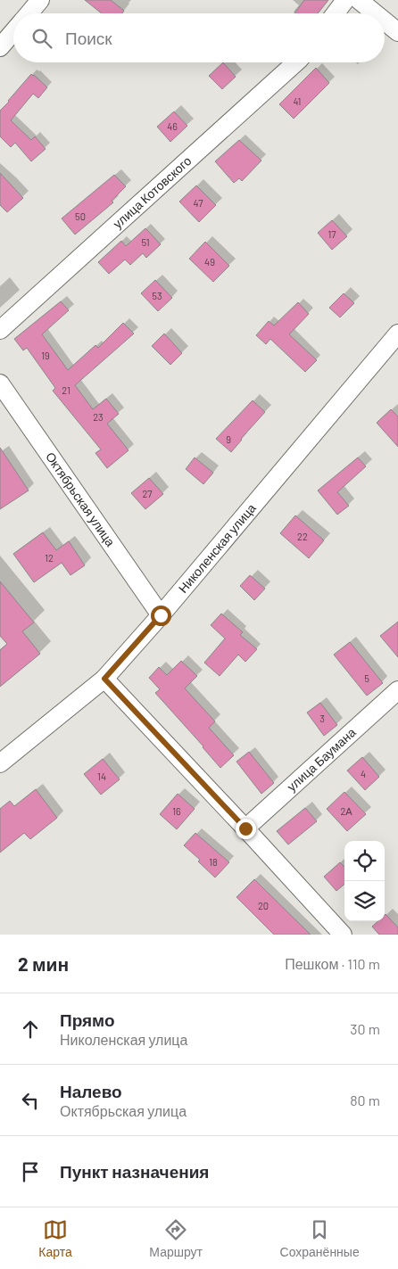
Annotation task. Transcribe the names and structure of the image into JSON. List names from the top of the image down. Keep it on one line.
{"streets":{"street":["улица Котовского","Октябрьская улица","Николенская улица","улица Баумана"]},"crossings":[["Октябрьская улица","Николенская улица"]],"house_numbers":["41","46","47","50","17","51","49","53","19","21","23","9","27","22","12","5","3","4","14","16","2А","18","20"],"page":{"search":"Поиск","heading":["2 мин","Пешком · 110 m"],"list":[["Прямо","Николенская улица","30 m"],["Налево","Октябрьская улица","80 m"],"Пункт назначения"],"nav":["Карта","Маршрут","Сохранённые"]}}
